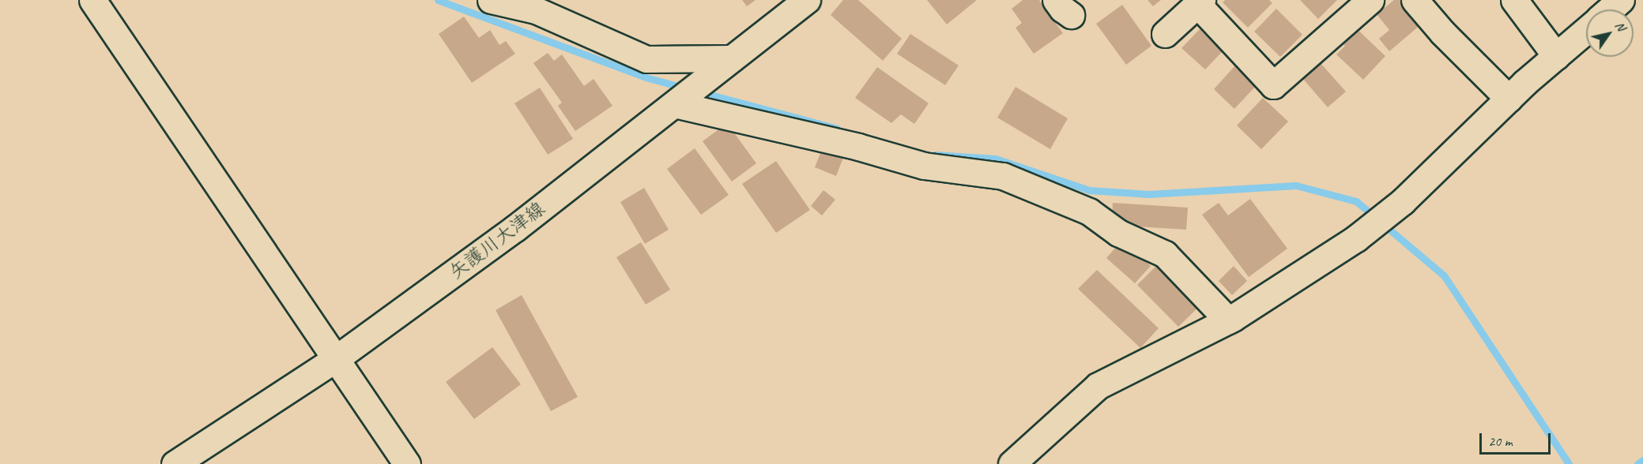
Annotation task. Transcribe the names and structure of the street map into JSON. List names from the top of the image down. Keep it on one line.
{"streets":{"street":["矢護川大津線"]},"scale_bar":"20 m","north":"top right"}
